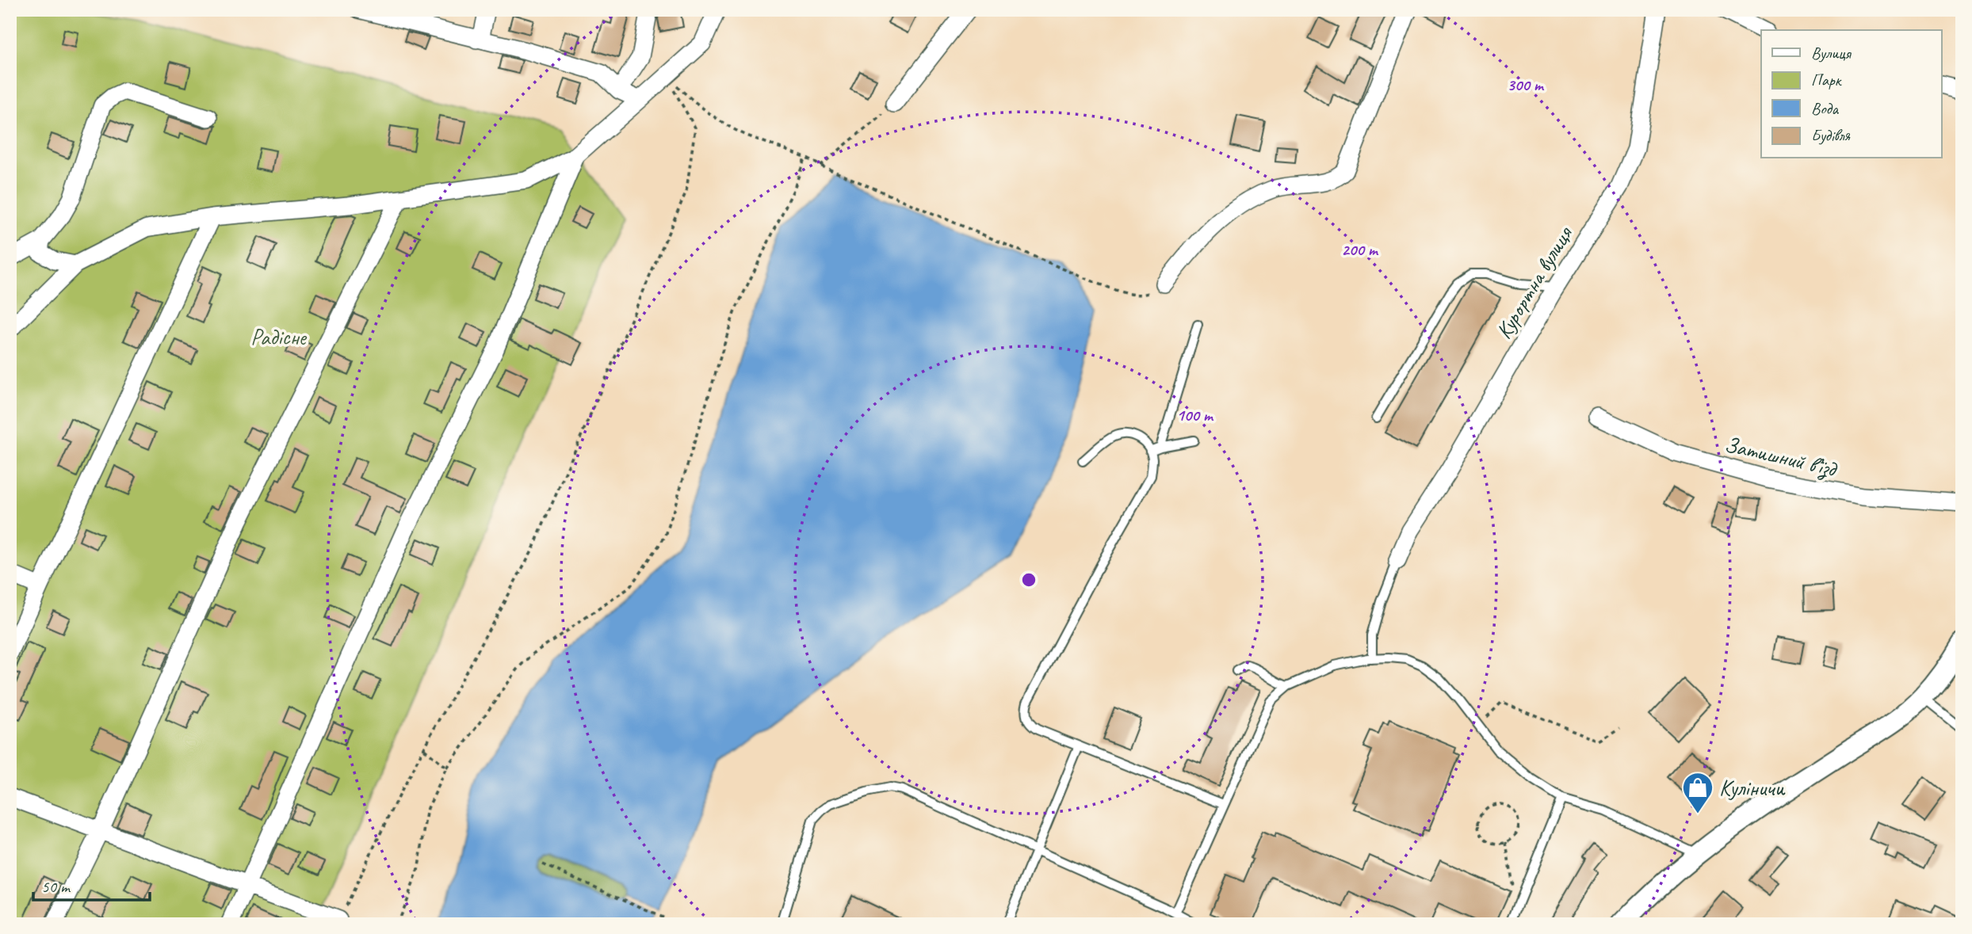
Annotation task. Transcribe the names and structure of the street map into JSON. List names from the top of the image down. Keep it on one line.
{"streets":{"street":["Курортна вулиця","Затишний в’їзд"]},"parks":["Радісне"],"places":{"shop":["Куліничи"]},"legend":["Вулиця","Парк","Вода","Будівля"],"scale_bar":"50 m","rings":["300 m","200 m","100 m"]}
